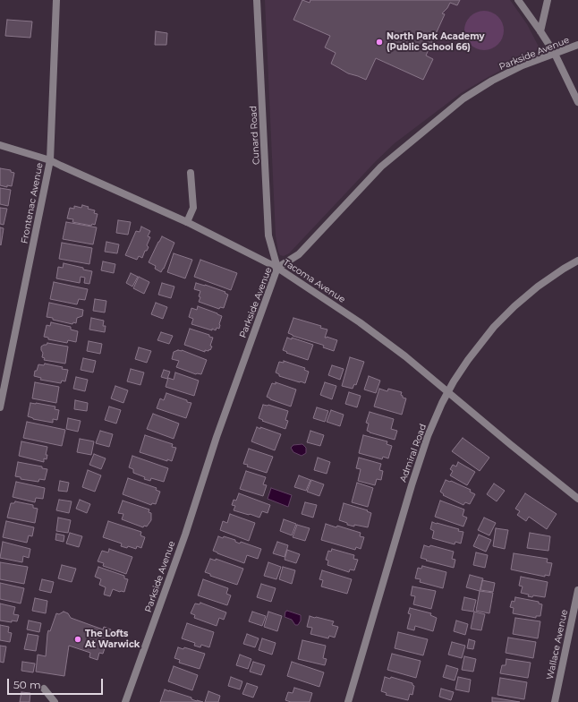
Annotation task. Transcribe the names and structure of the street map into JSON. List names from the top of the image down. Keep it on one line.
{"streets":{"street":["Parkside Avenue","Cunard Road","Frontenac Avenue","Tacoma Avenue","Admiral Road","Wallace Avenue"]},"crossings":[["Parkside Avenue","Cunard Road"],["Parkside Avenue","Tacoma Avenue"],["Cunard Road","Tacoma Avenue"],["Frontenac Avenue","Tacoma Avenue"],["Tacoma Avenue","Admiral Road"]],"places":["North Park Academy (Public School 66)","The Lofts At Warwick"],"scale_bar":"50 m"}
